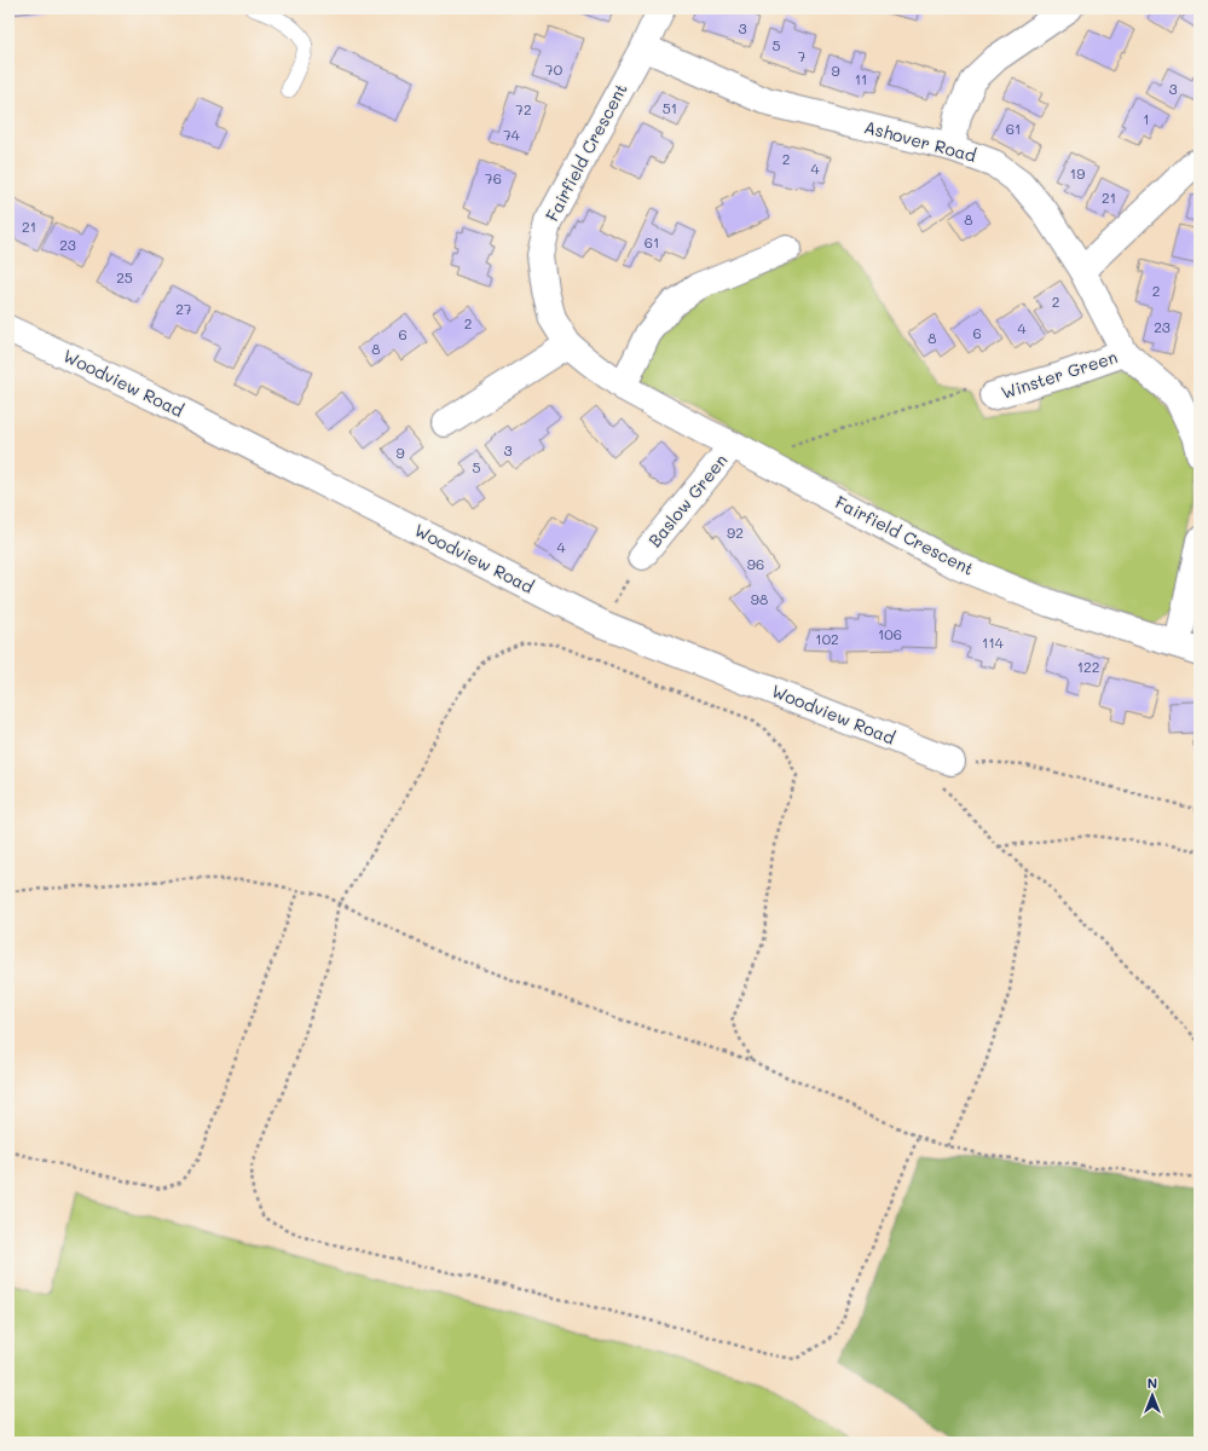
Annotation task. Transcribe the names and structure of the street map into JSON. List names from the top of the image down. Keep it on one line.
{"streets":{"street":["Ashover Road","Fairfield Crescent","Winster Green","Woodview Road","Baslow Green"]},"crossings":[["Ashover Road","Fairfield Crescent"],["Ashover Road","Winster Green"],["Fairfield Crescent","Baslow Green"]],"house_numbers":["3","5","7","70","9","11","3","51","72","1","61","74","2","4","19","76","21","8","21","61","23","25","2","2","27","2","23","4","6","6","8","8","3","9","5","92","4","96","98","106","102","114","122"],"north":"top"}
